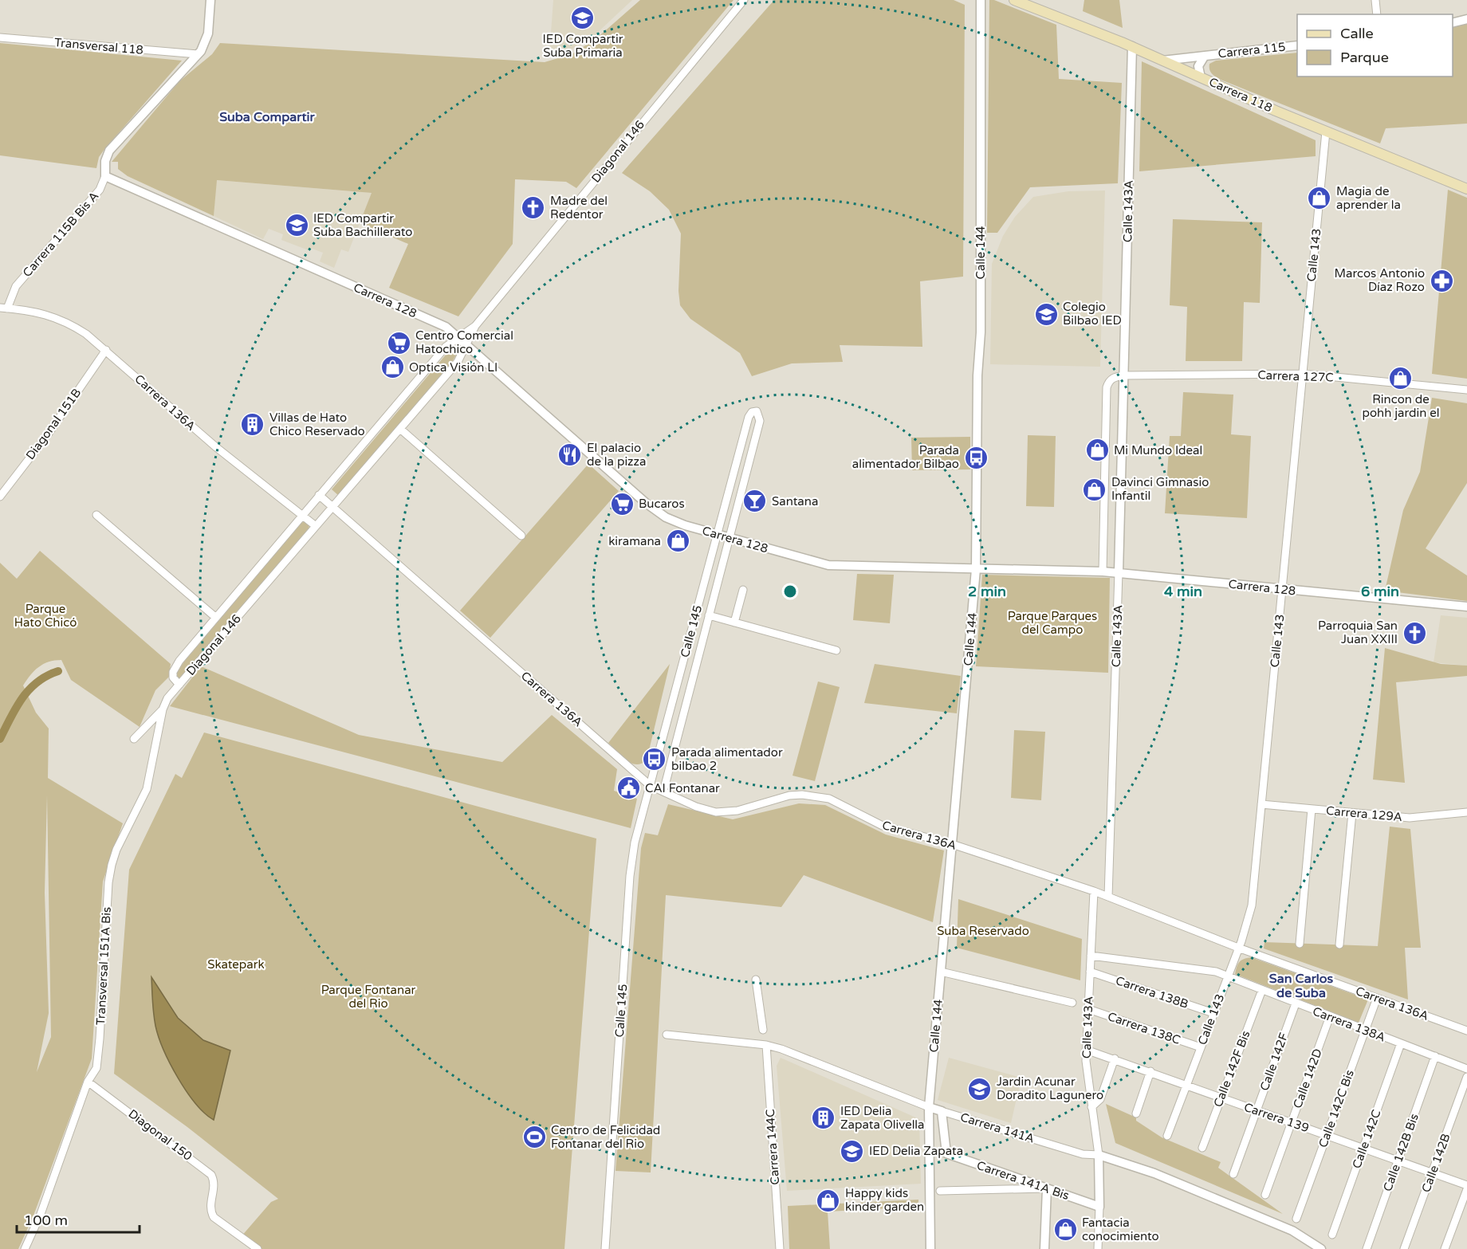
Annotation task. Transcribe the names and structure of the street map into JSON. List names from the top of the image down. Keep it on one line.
{"streets":{"main road":["Carrera 118"],"street":["Transversal 118","Carrera 115","Diagonal 146","Calle 143A","Carrera 115B Bis A","Calle 144","Calle 143","Carrera 128","Carrera 127C","Carrera 136A","Diagonal 151B","Calle 145","Carrera 129A","Transversal 151A Bis","Carrera 138B","Carrera 138A","Carrera 138C","Calle 142F","Calle 142F Bis","Calle 142D","Calle 142C Bis","Carrera 139","Carrera 141A","Diagonal 150","Calle 142C","Carrera 144C","Calle 142B Bis","Calle 142B","Carrera 141A Bis"]},"crossings":[["Transversal 118","Carrera 115B Bis A"],["Carrera 115","Carrera 118"],["Carrera 118","Calle 143A"],["Carrera 118","Calle 143"],["Diagonal 146","Carrera 128"],["Diagonal 146","Carrera 136A"],["Diagonal 146","Transversal 151A Bis"],["Calle 143A","Carrera 128"],["Calle 143A","Carrera 127C"],["Calle 143A","Carrera 136A"],["Calle 143A","Carrera 138B"],["Calle 143A","Carrera 138A"],["Calle 143A","Carrera 138C"],["Calle 143A","Carrera 139"],["Calle 143A","Carrera 141A"],["Calle 143A","Carrera 141A Bis"],["Carrera 115B Bis A","Carrera 128"],["Carrera 115B Bis A","Carrera 136A"],["Calle 144","Carrera 128"],["Calle 144","Carrera 136A"],["Calle 144","Carrera 141A"],["Calle 143","Carrera 128"],["Calle 143","Carrera 127C"],["Calle 143","Carrera 136A"],["Calle 143","Carrera 129A"],["Calle 143","Carrera 138B"],["Calle 143","Carrera 138A"],["Calle 143","Carrera 138C"],["Calle 143","Carrera 139"],["Carrera 128","Calle 145"],["Carrera 136A","Diagonal 151B"],["Carrera 136A","Calle 145"],["Carrera 136A","Calle 142C Bis"],["Transversal 151A Bis","Diagonal 150"],["Carrera 138A","Calle 142F"],["Carrera 138A","Calle 142F Bis"],["Carrera 138A","Calle 142D"],["Carrera 138A","Calle 142C Bis"],["Carrera 138A","Calle 142C"],["Carrera 138A","Calle 142B Bis"],["Calle 142F","Carrera 139"],["Calle 142F Bis","Carrera 139"],["Calle 142D","Carrera 139"],["Calle 142C Bis","Carrera 139"],["Carrera 139","Calle 142C"],["Carrera 139","Calle 142B Bis"],["Carrera 139","Calle 142B"],["Carrera 141A","Carrera 144C"],["Carrera 141A","Carrera 141A Bis"]],"districts":["Suba Compartir","San Carlos de Suba"],"parks":["Parque Hato Chicó","Parque Parques del Campo","Suba Reservado","Skatepark","Parque Fontanar del Rio"],"places":{"school or university":["IED Compartir Suba Primaria","IED Compartir Suba Bachillerato","Colegio Bilbao IED","Jardin Acunar Doradito Lagunero","IED Delia Zapata"],"shop":["Magia de aprender la","Optica Visión LI","Rincon de pohh jardin el","Mi Mundo Ideal","Davinci Gimnasio Infantil","kiramana","Happy kids kinder garden","Fantacia conocimiento"],"church":["Madre del Redentor","Parroquia San Juan XXIII"],"pharmacy":["Marcos Antonio Díaz Rozo"],"supermarket":["Centro Comercial Hatochico","Bucaros"],"building":["Villas de Hato Chico Reservado","IED Delia Zapata Olivella"],"restaurant":["El palacio de la pizza"],"bus stop":["Parada alimentador Bilbao","Parada alimentador bilbao 2"],"bar":["Santana"],"public building":["CAI Fontanar"],"sports":["Centro de Felicidad Fontanar del Rio"]},"legend":["Calle","Parque"],"scale_bar":"100 m","rings":["2 min","4 min","6 min"]}
